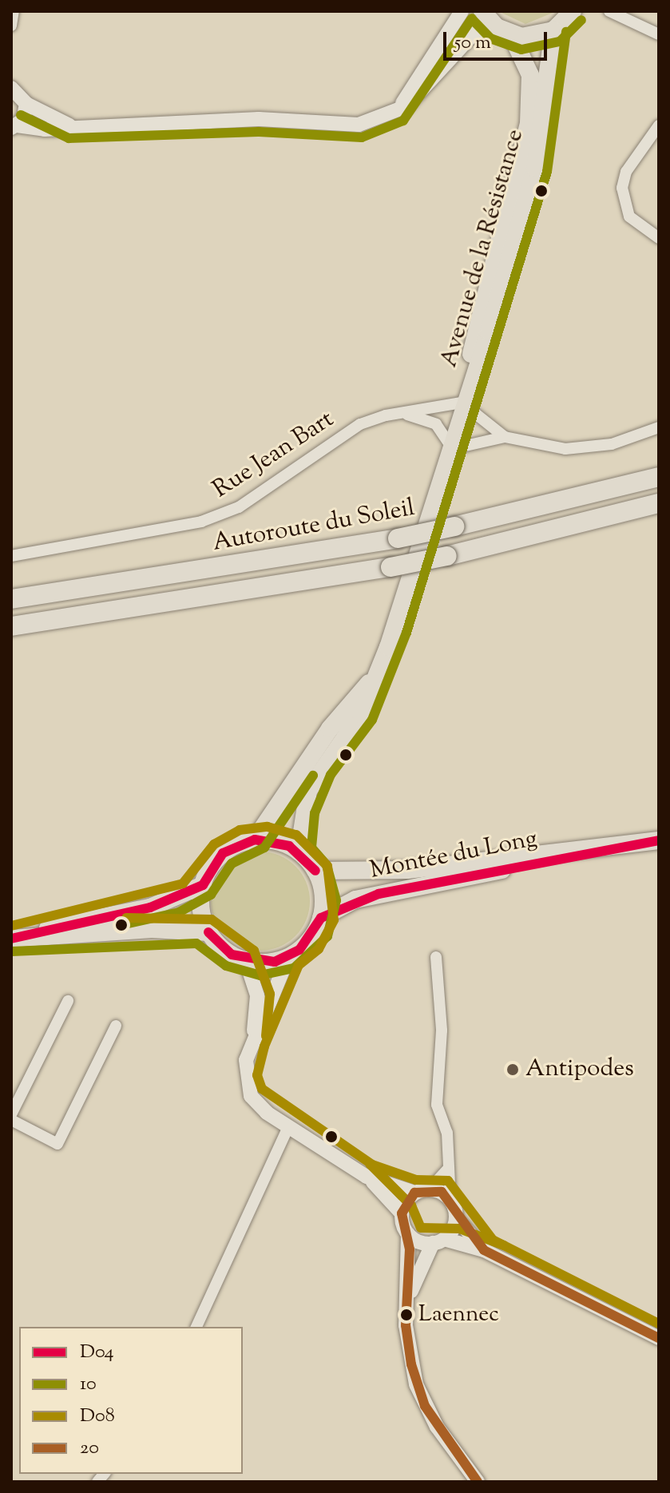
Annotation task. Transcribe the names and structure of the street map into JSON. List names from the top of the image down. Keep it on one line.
{"streets":{"highway":["Autoroute du Soleil"],"main road":["Avenue de la Résistance","Montée du Long"],"street":["Rue Jean Bart"]},"crossings":[["Avenue de la Résistance","Rue Jean Bart"],["Avenue de la Résistance","Montée du Long"]],"places":["Antipodes","Laennec"],"lines":["transit line 10","transit line D08","transit line D04","transit line 20"],"legend":["D04","10","D08","20"],"scale_bar":"50 m"}
